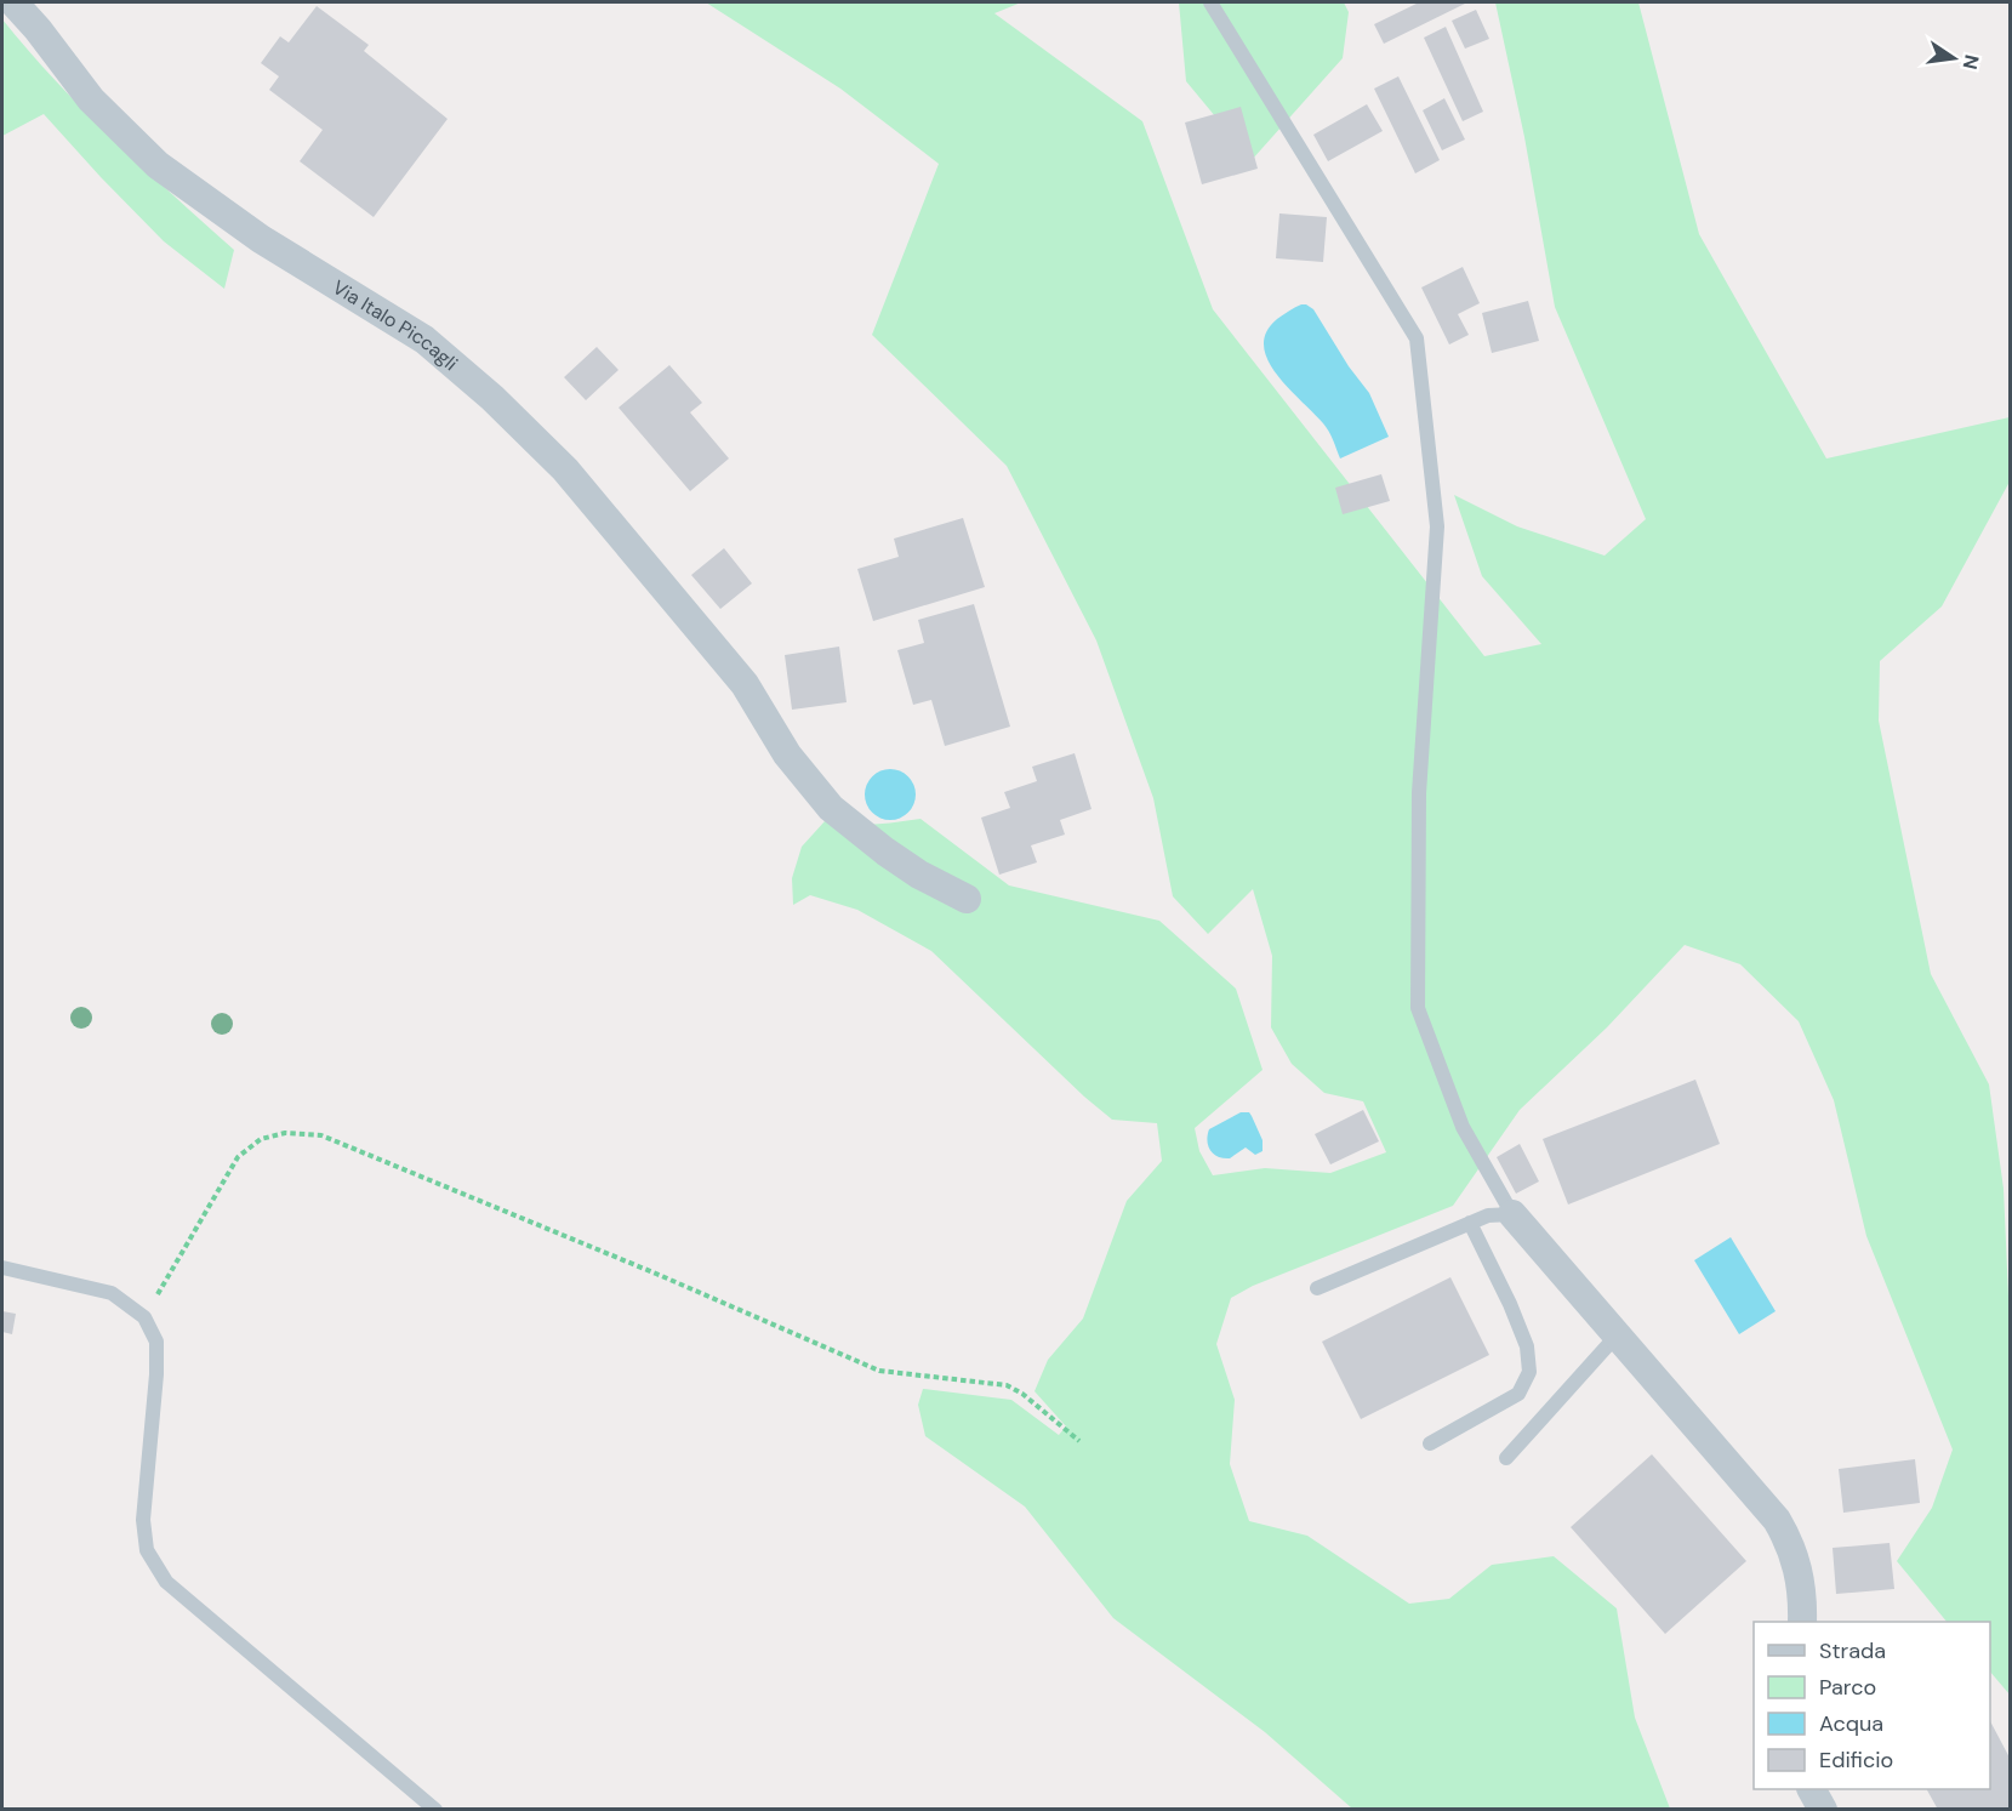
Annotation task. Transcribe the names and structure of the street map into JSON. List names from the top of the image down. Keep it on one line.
{"streets":{"street":["Via Italo Piccagli"]},"legend":["Strada","Parco","Acqua","Edificio"],"north":"right"}
